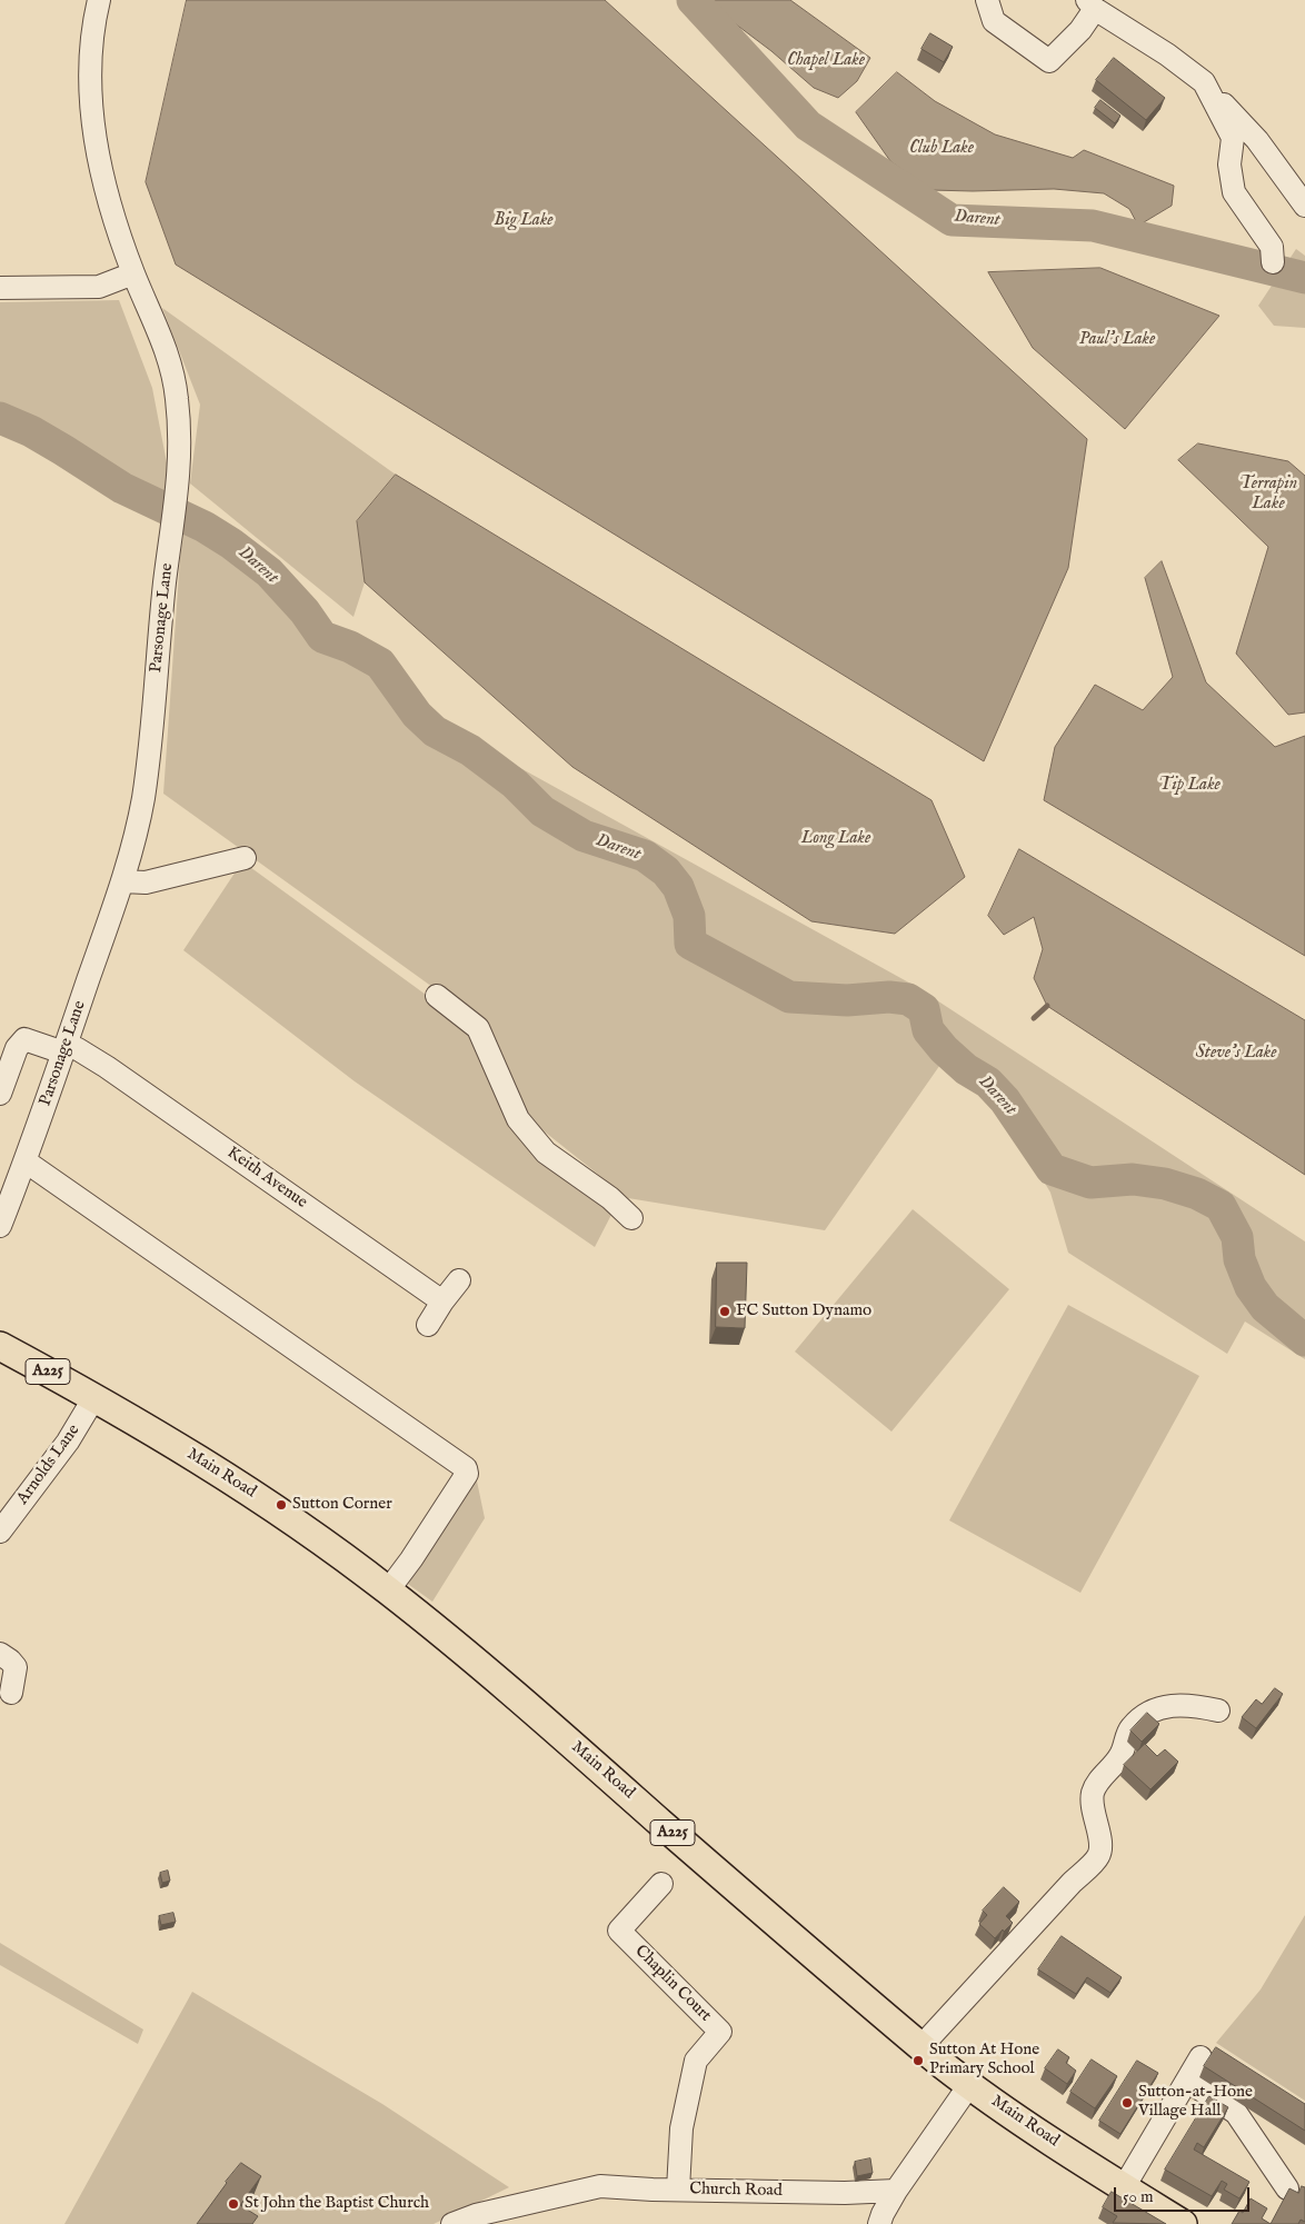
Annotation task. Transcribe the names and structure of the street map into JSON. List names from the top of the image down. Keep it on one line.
{"streets":{"main road":["A225","Main Road"],"street":["Parsonage Lane","Keith Avenue","Arnolds Lane","Chaplin Court","Church Road"]},"crossings":[["Parsonage Lane","Keith Avenue"],["Arnolds Lane","Main Road"],["Chaplin Court","Church Road"]],"water":["Chapel Lake","Club Lake","Darent","Big Lake","Paul's Lake","Terrapin Lake","Tip Lake","Long Lake","Steve's Lake"],"places":["FC Sutton Dynamo","Sutton Corner","Sutton At Hone Primary School","Sutton-at-Hone Village Hall","St John the Baptist Church"],"scale_bar":"50 m"}
